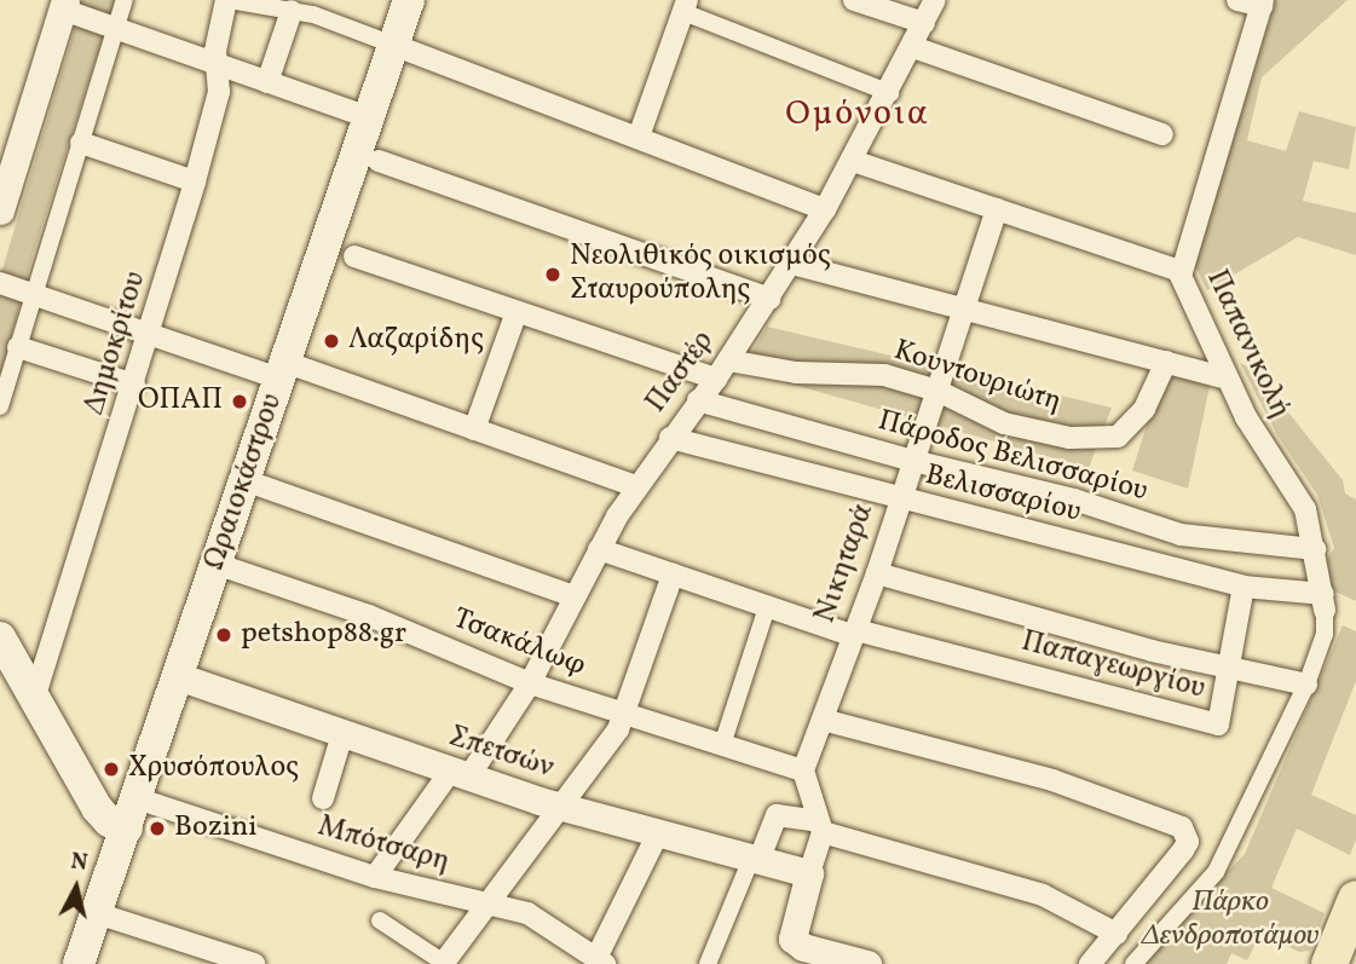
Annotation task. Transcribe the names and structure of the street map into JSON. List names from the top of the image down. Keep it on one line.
{"streets":{"main road":["Ωραιοκάστρου"],"street":["Δημοκρίτου","Παπανικολή","Παστέρ","Κουντουριώτη","Πάροδος Βελισσαρίου","Βελισσαρίου","Νικηταρά","Τσακάλωφ","Παπαγεωργίου","Σπετσών","Μπότσαρη"]},"crossings":[["Παπανικολή","Πάροδος Βελισσαρίου"],["Παπανικολή","Βελισσαρίου"],["Παστέρ","Κουντουριώτη"],["Παστέρ","Πάροδος Βελισσαρίου"],["Παστέρ","Βελισσαρίου"],["Παστέρ","Τσακάλωφ"],["Παστέρ","Παπαγεωργίου"],["Παστέρ","Σπετσών"],["Παστέρ","Μπότσαρη"],["Κουντουριώτη","Νικηταρά"],["Πάροδος Βελισσαρίου","Νικηταρά"],["Ωραιοκάστρου","Τσακάλωφ"],["Ωραιοκάστρου","Σπετσών"],["Ωραιοκάστρου","Μπότσαρη"],["Βελισσαρίου","Νικηταρά"],["Βελισσαρίου","Παπαγεωργίου"],["Νικηταρά","Τσακάλωφ"],["Νικηταρά","Παπαγεωργίου"]],"districts":["Ομόνοια"],"parks":["Πάρκο Δενδροποτάμου"],"places":["Νεολιθικός οικισμός Σταυρούπολης","Λαζαρίδης","ΟΠΑΠ","petshop88.gr","Χρυσόπουλος","Bozini"],"north":"top"}
